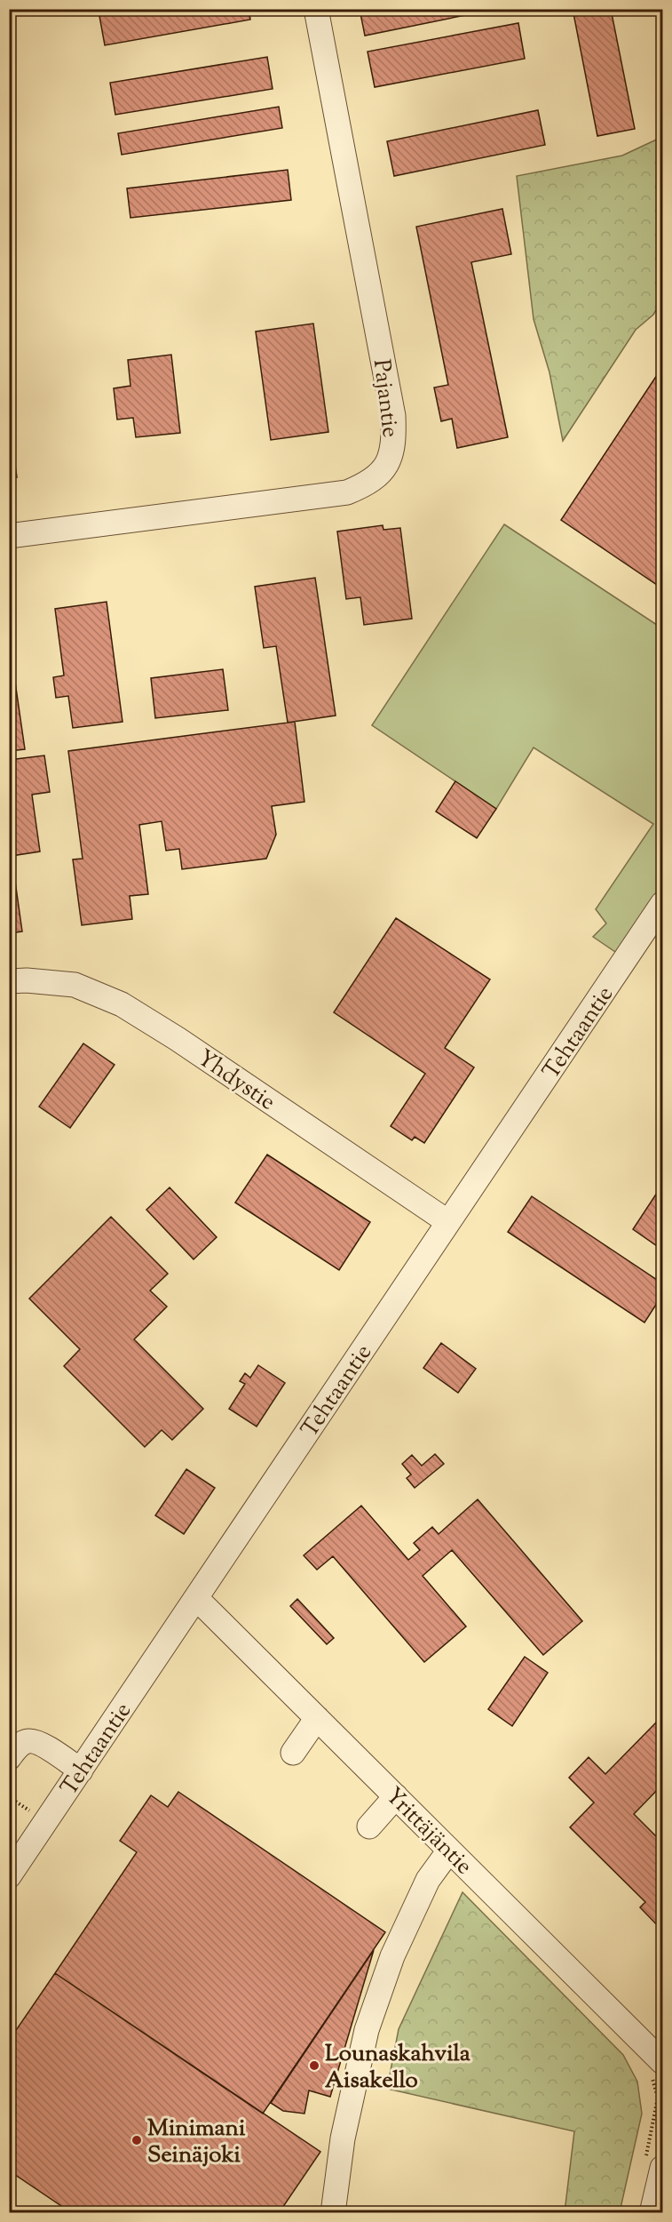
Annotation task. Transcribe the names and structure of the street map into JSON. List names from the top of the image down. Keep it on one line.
{"streets":{"street":["Pajantie","Tehtaantie","Yhdystie","Yrittäjäntie"]},"crossings":[["Tehtaantie","Yhdystie"],["Tehtaantie","Yrittäjäntie"]],"places":["Lounaskahvila Aisakello","Minimani Seinäjoki"]}
